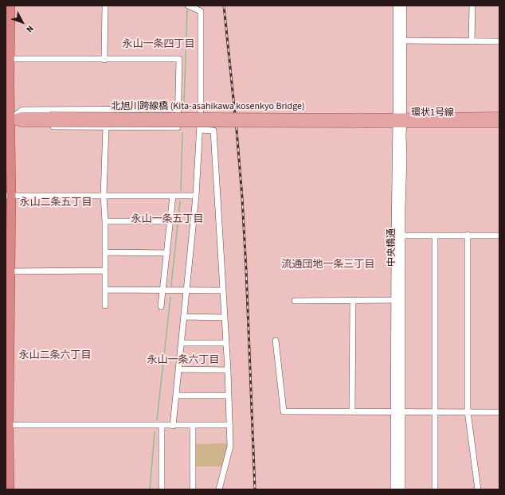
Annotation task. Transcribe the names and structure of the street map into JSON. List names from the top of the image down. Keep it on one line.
{"streets":{"main road":["北旭川跨線橋 (Kita-asahikawa kosenkyo Bridge)","環状1号線","中央橋通"]},"crossings":[["北旭川跨線橋 (Kita-asahikawa kosenkyo Bridge)","環状1号線"],["環状1号線","中央橋通"]],"districts":["永山一条四丁目","永山二条五丁目","永山一条五丁目","流通団地一条三丁目","永山二条六丁目","永山一条六丁目"],"north":"bottom right"}
